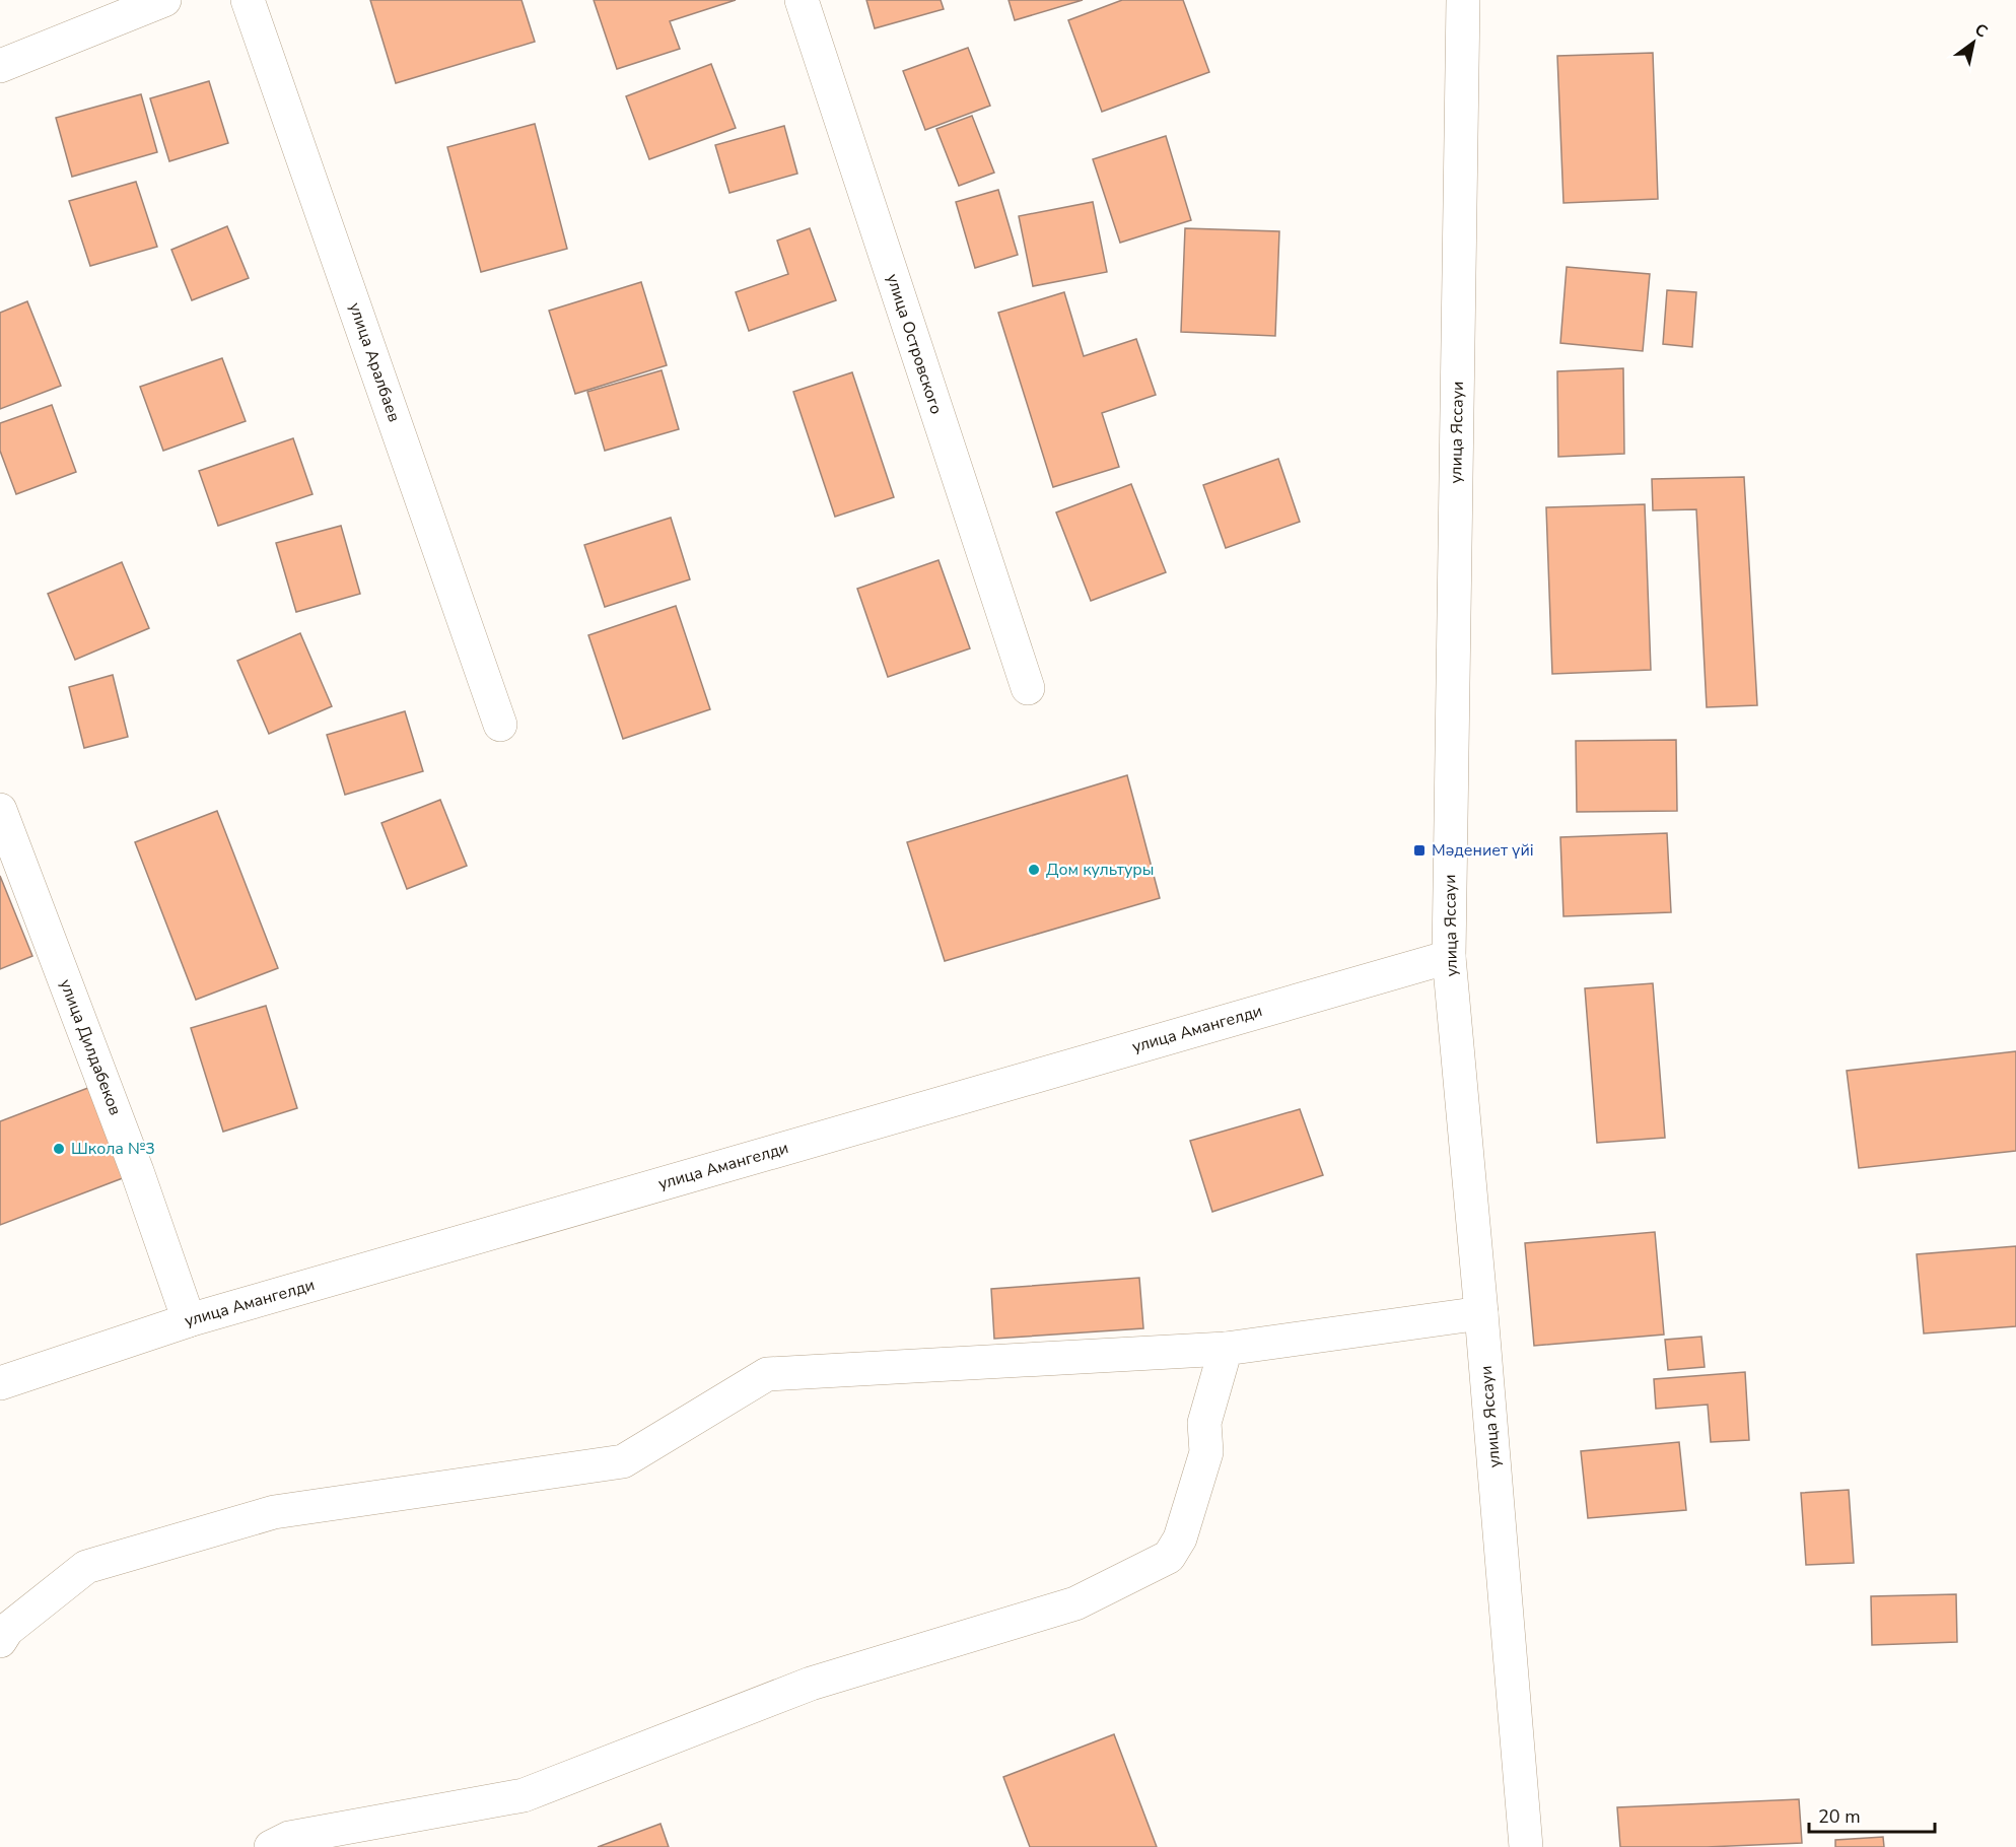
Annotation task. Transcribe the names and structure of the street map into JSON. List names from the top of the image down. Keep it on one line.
{"streets":{"street":["улица Островского","улица Аралбаев","улица Яссауи","улица Амангелди","улица Дилдабеков"]},"crossings":[["улица Яссауи","улица Амангелди"],["улица Амангелди","улица Дилдабеков"]],"places":{"transit":["Мәдениет үйі"],"other":["Дом культуры","Школа №3"]},"scale_bar":"20 m","north":"top right"}
